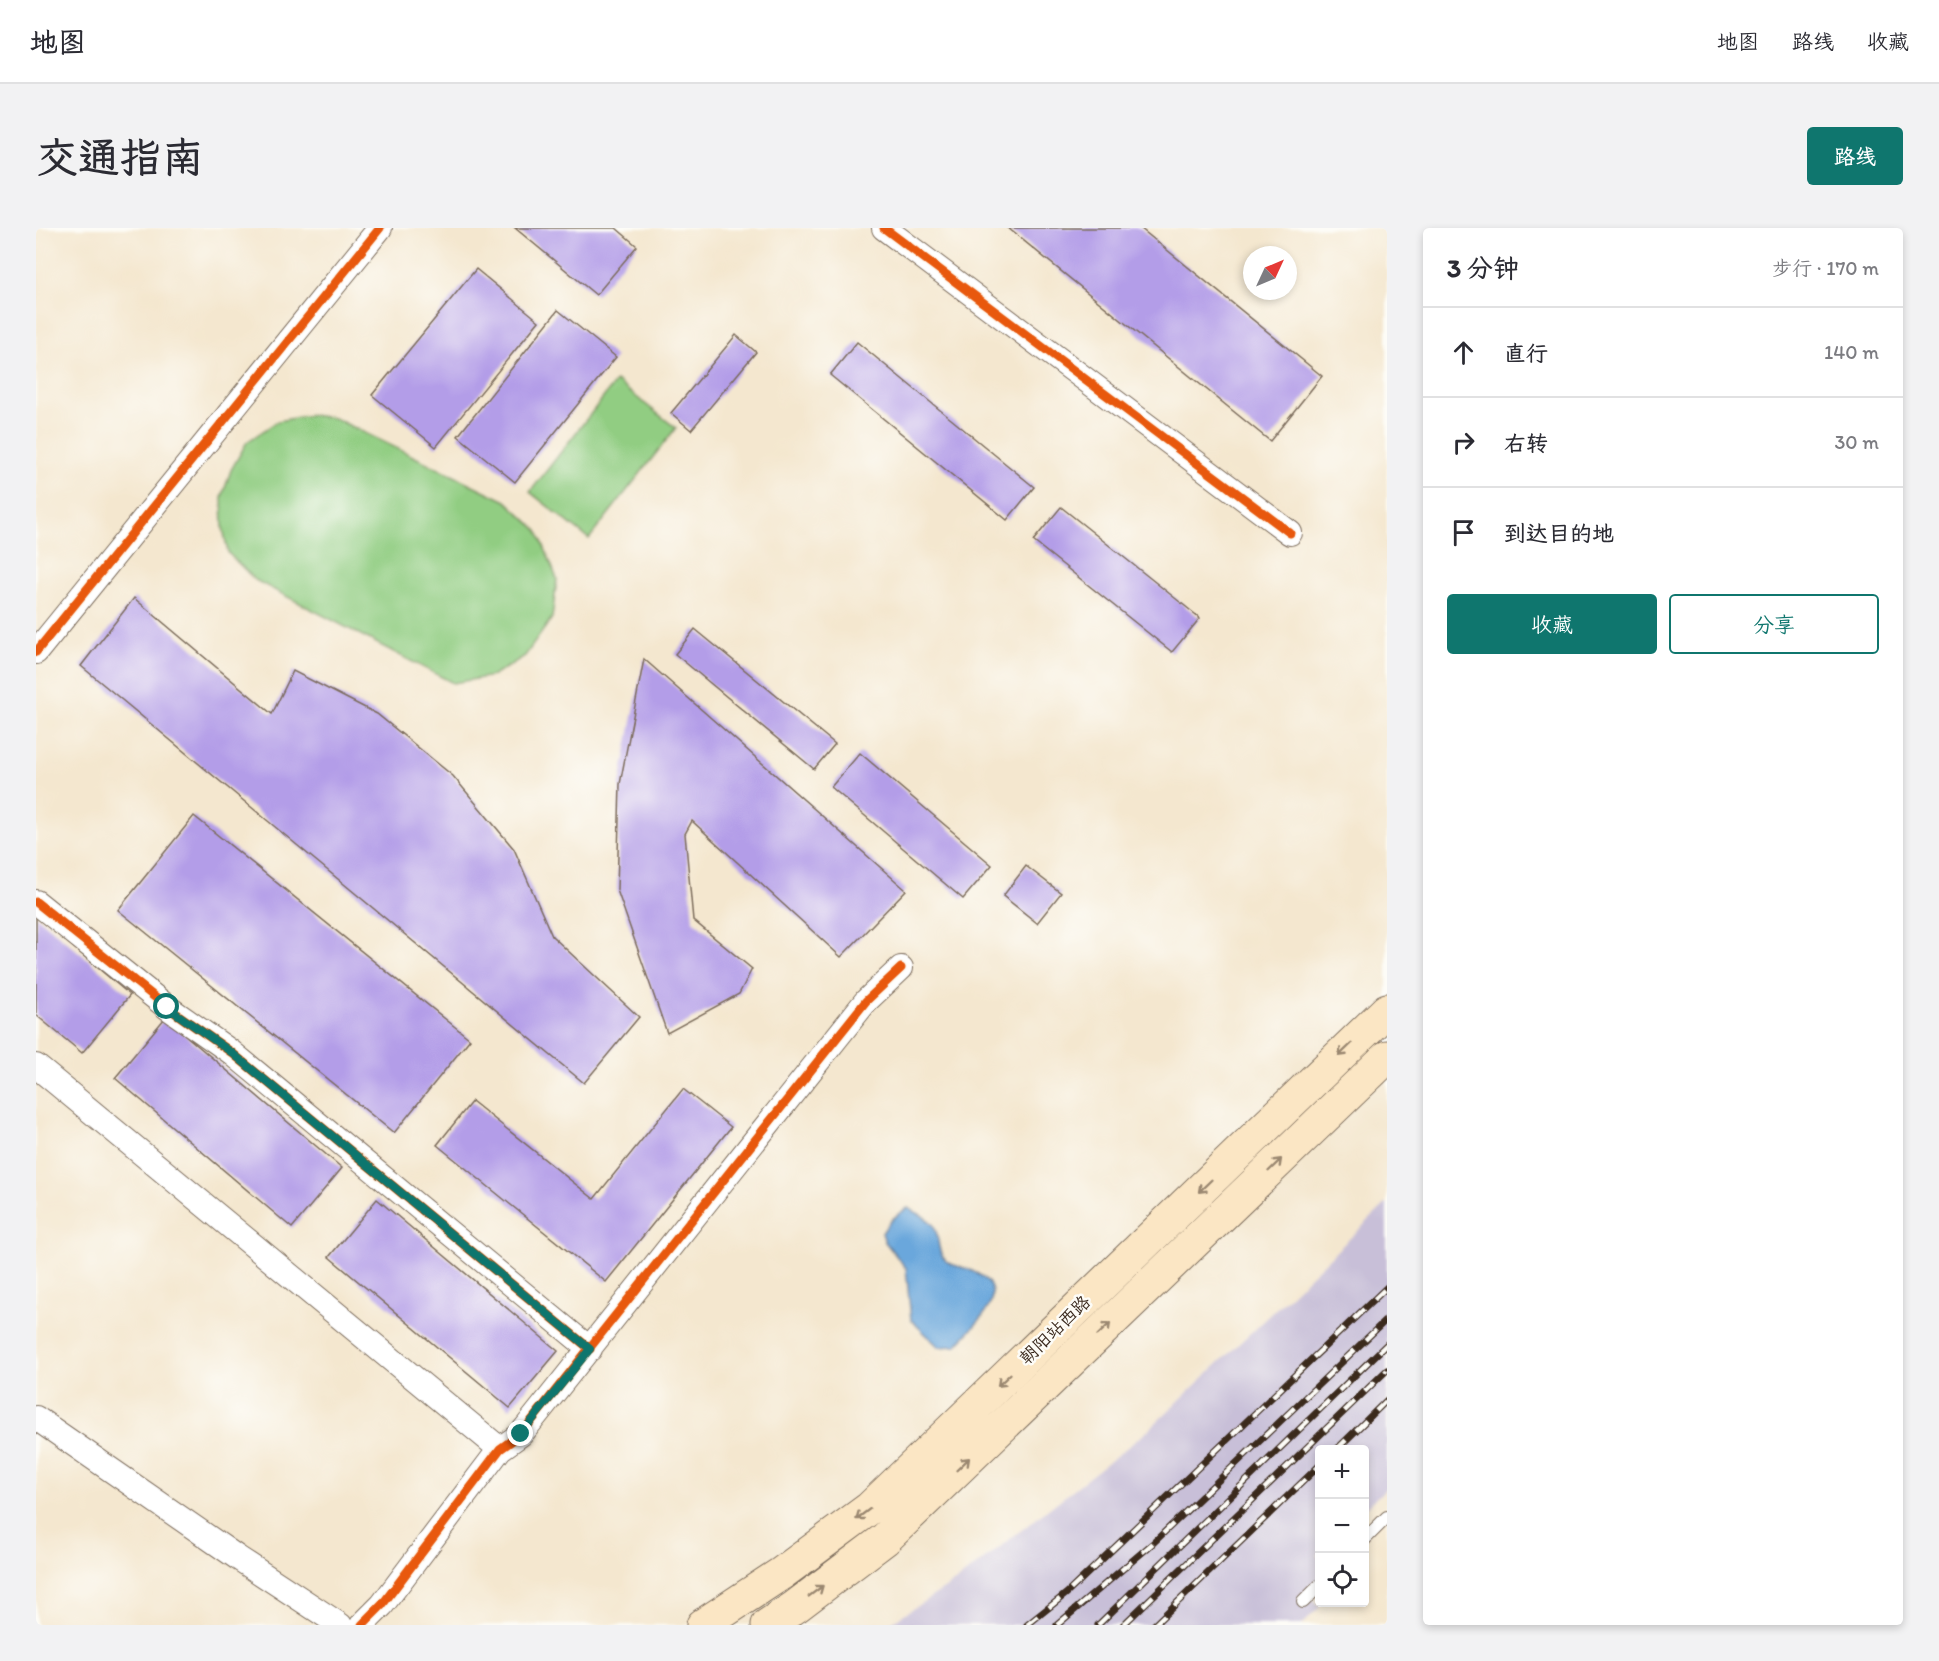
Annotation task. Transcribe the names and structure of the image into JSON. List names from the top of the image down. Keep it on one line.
{"streets":{"main road":["朝阳站西路"]},"north":"top right","page":{"header":"地图","nav":["地图","路线","收藏"],"buttons":["路线",["收藏","分享"]],"title":"交通指南","heading":["3 分钟","步行 · 170 m"],"list":[["直行","140 m"],["右转","30 m"],"到达目的地"],"map_buttons":["+","−"]}}
